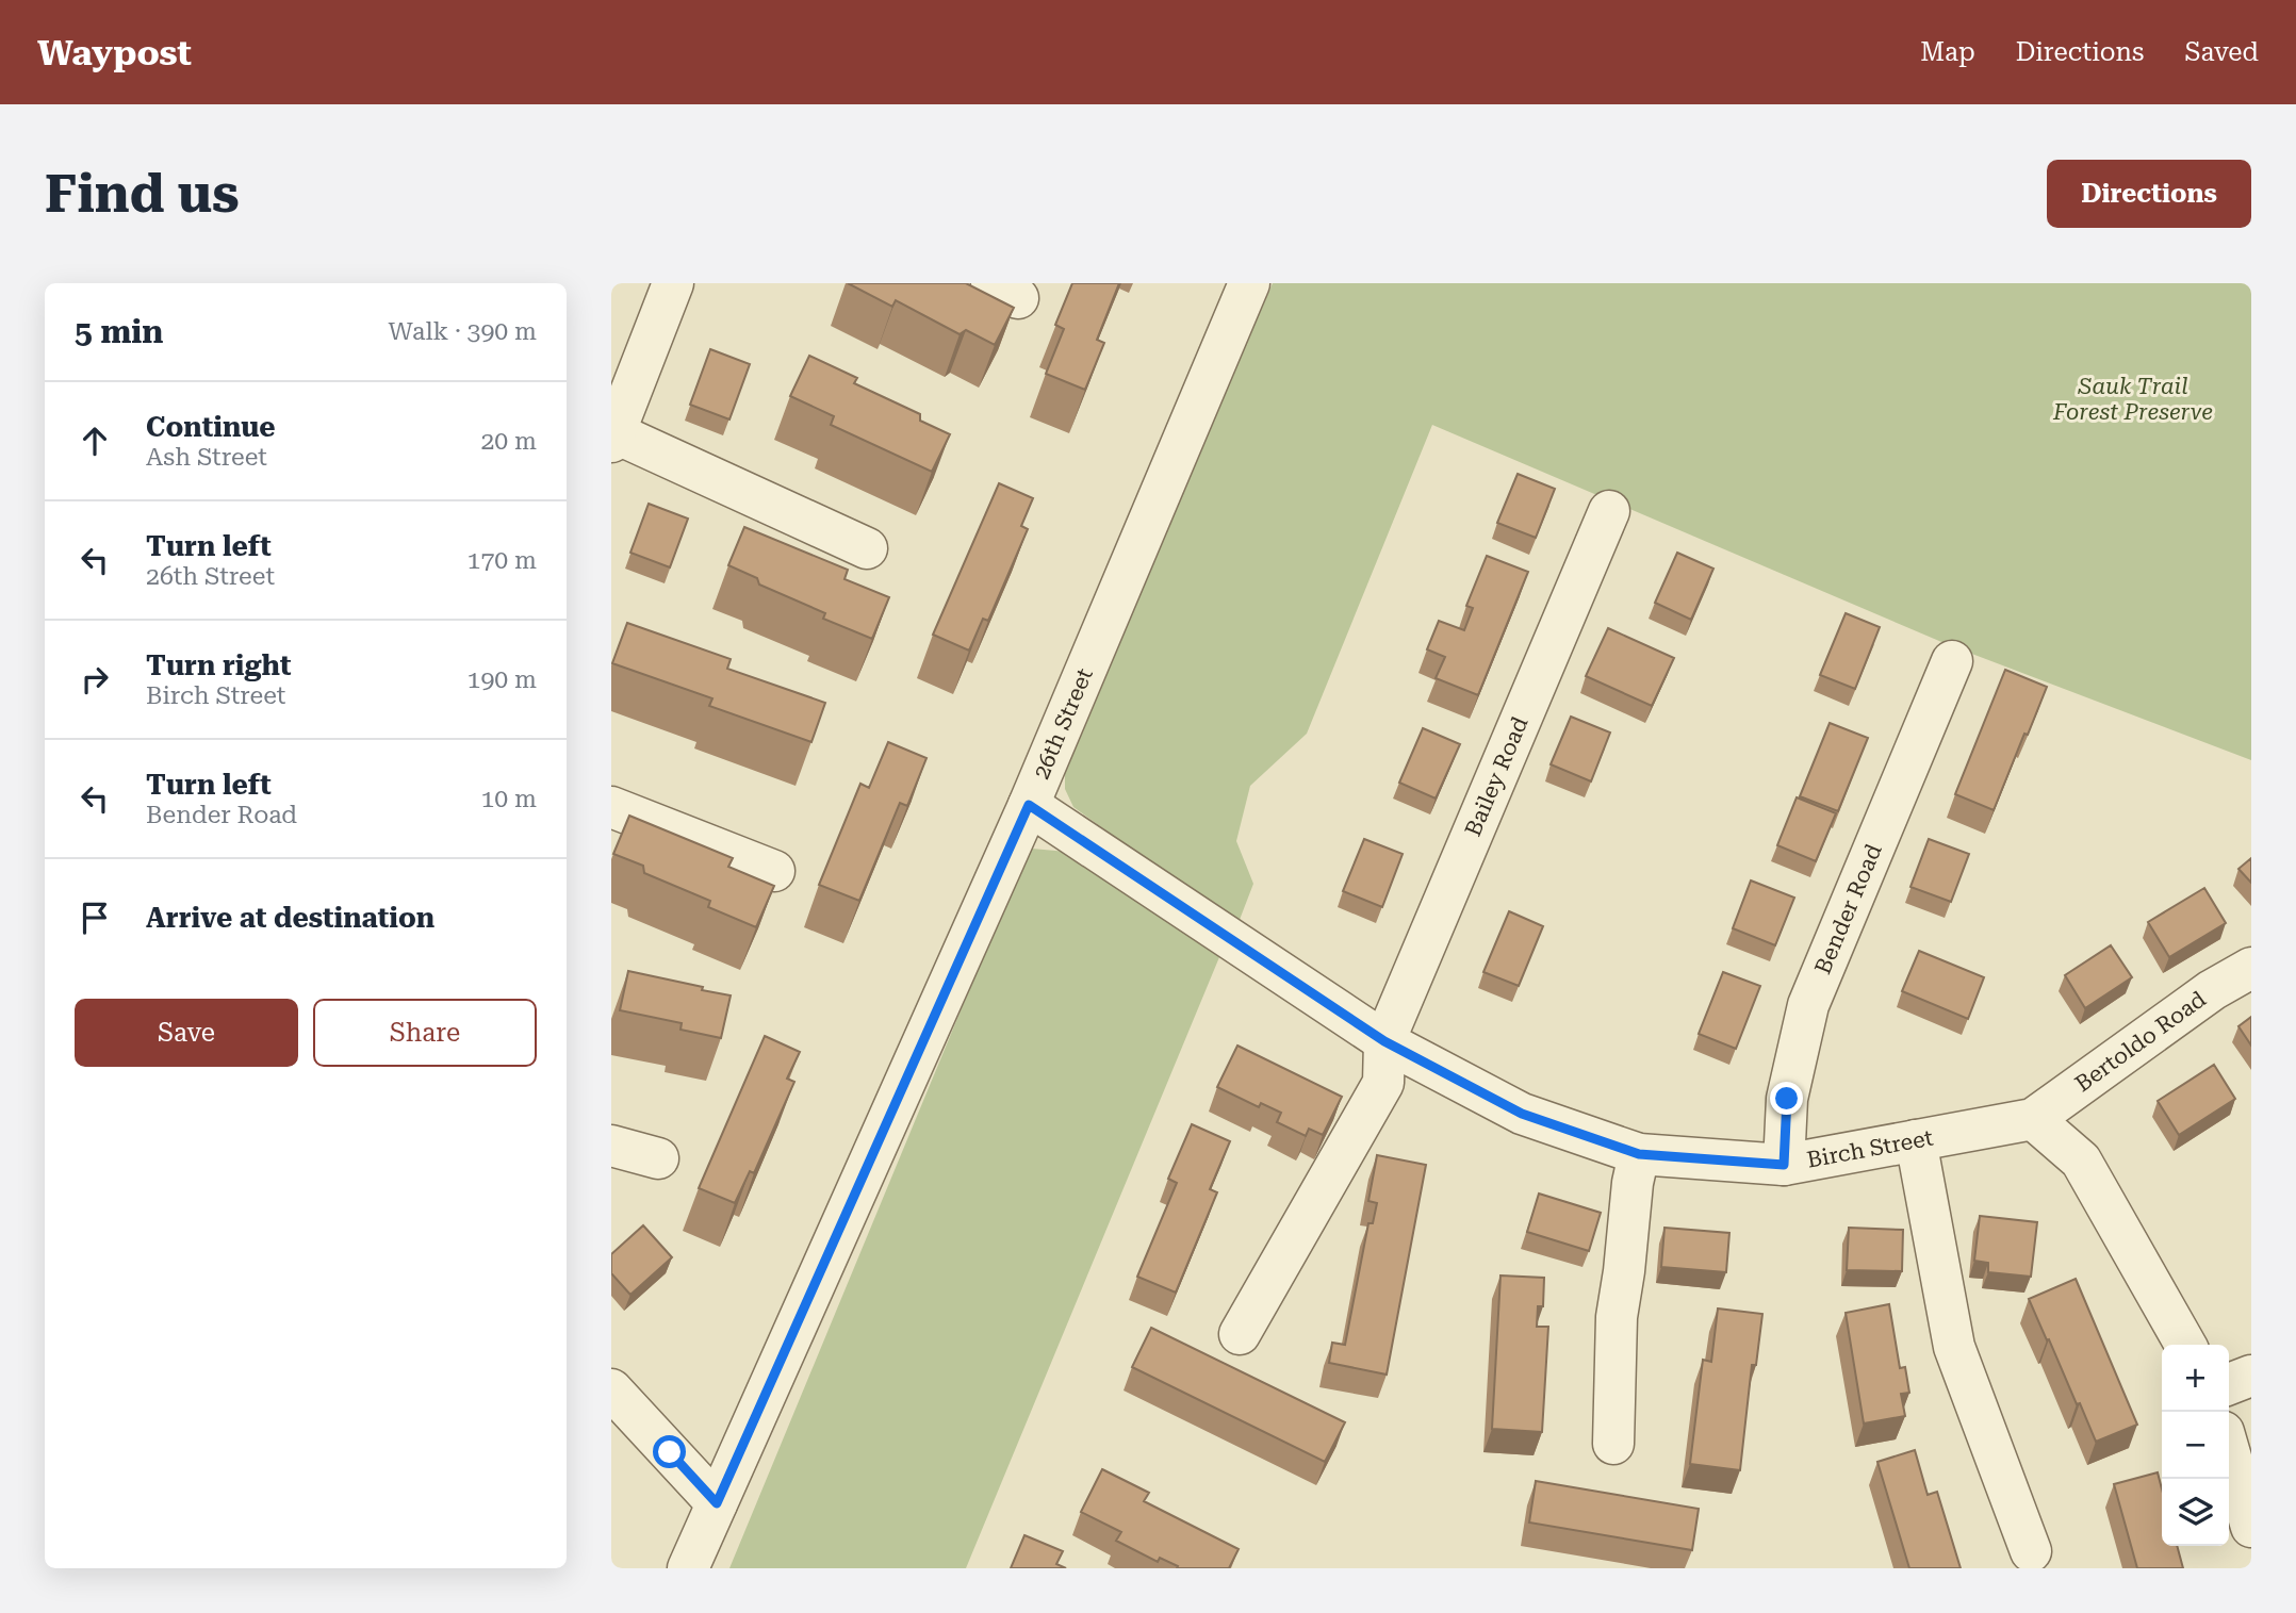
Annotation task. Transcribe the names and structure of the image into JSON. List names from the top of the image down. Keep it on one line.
{"streets":{"street":["26th Street","Bailey Road","Bender Road","Bertoldo Road","Birch Street"]},"crossings":[["26th Street","Birch Street"],["Bailey Road","Birch Street"],["Bender Road","Birch Street"],["Bertoldo Road","Birch Street"]],"parks":["Sauk Trail Forest Preserve"],"page":{"header":"Waypost","nav":["Map","Directions","Saved"],"buttons":["Directions",["Save","Share"]],"title":"Find us","heading":["5 min","Walk · 390 m"],"list":[["Continue","Ash Street","20 m"],["Turn left","26th Street","170 m"],["Turn right","Birch Street","190 m"],["Turn left","Bender Road","10 m"],"Arrive at destination"],"map_buttons":["+","−"]}}
